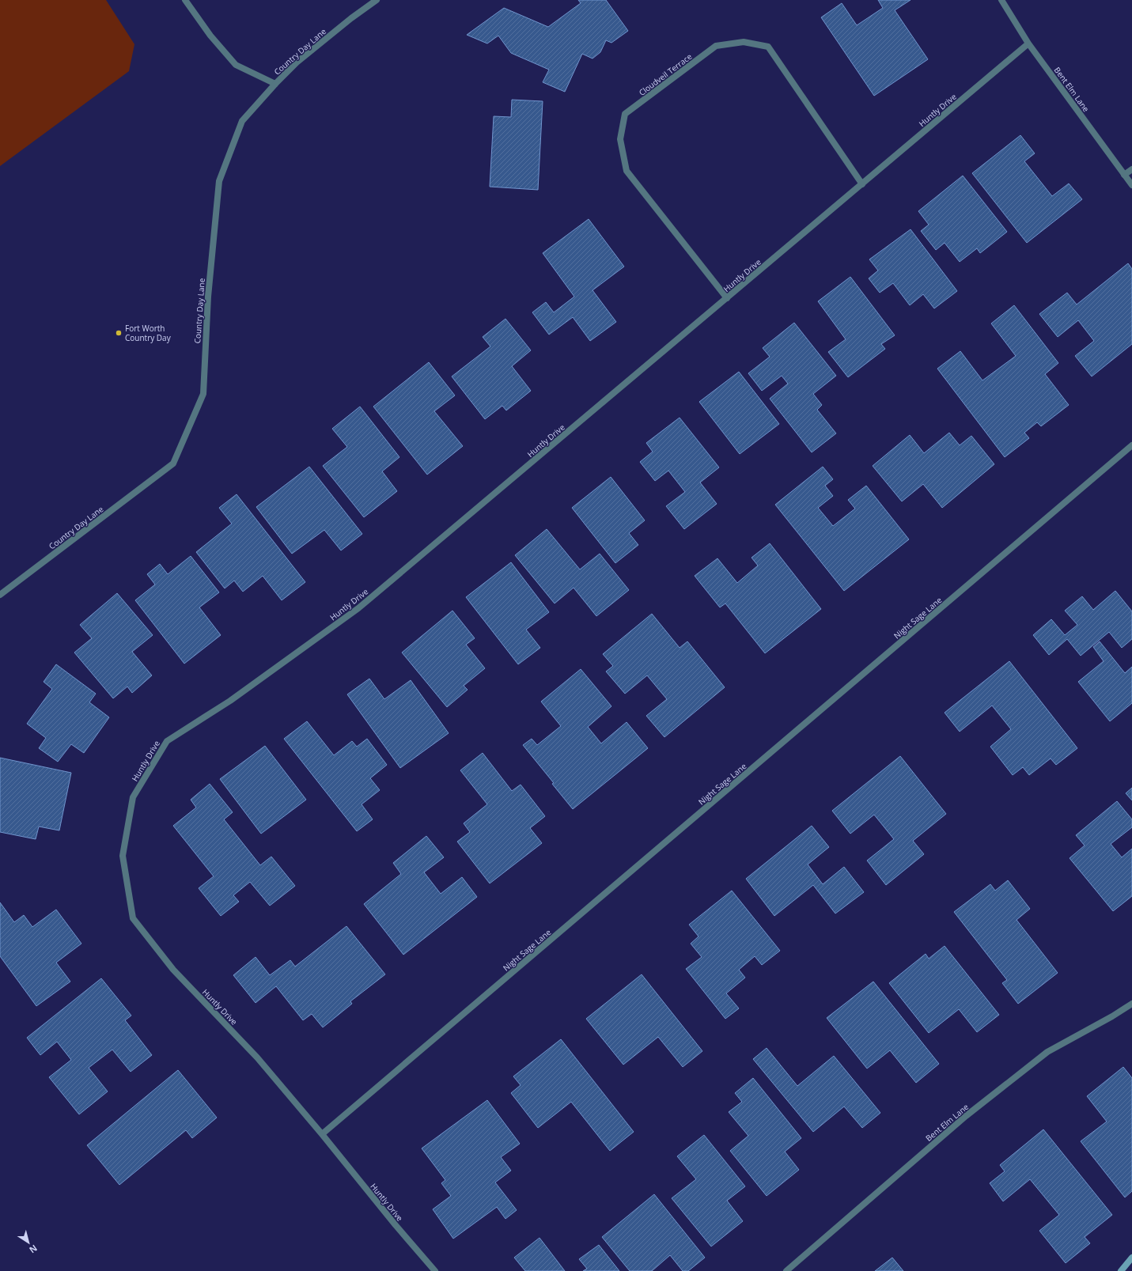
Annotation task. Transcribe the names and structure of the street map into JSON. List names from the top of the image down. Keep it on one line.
{"streets":{"street":["Country Day Lane","Cloudveil Terrace","Bent Elm Lane","Huntly Drive","Night Sage Lane"]},"crossings":[["Cloudveil Terrace","Huntly Drive"],["Bent Elm Lane","Huntly Drive"],["Huntly Drive","Night Sage Lane"]],"places":["Fort Worth Country Day"],"north":"bottom right"}
